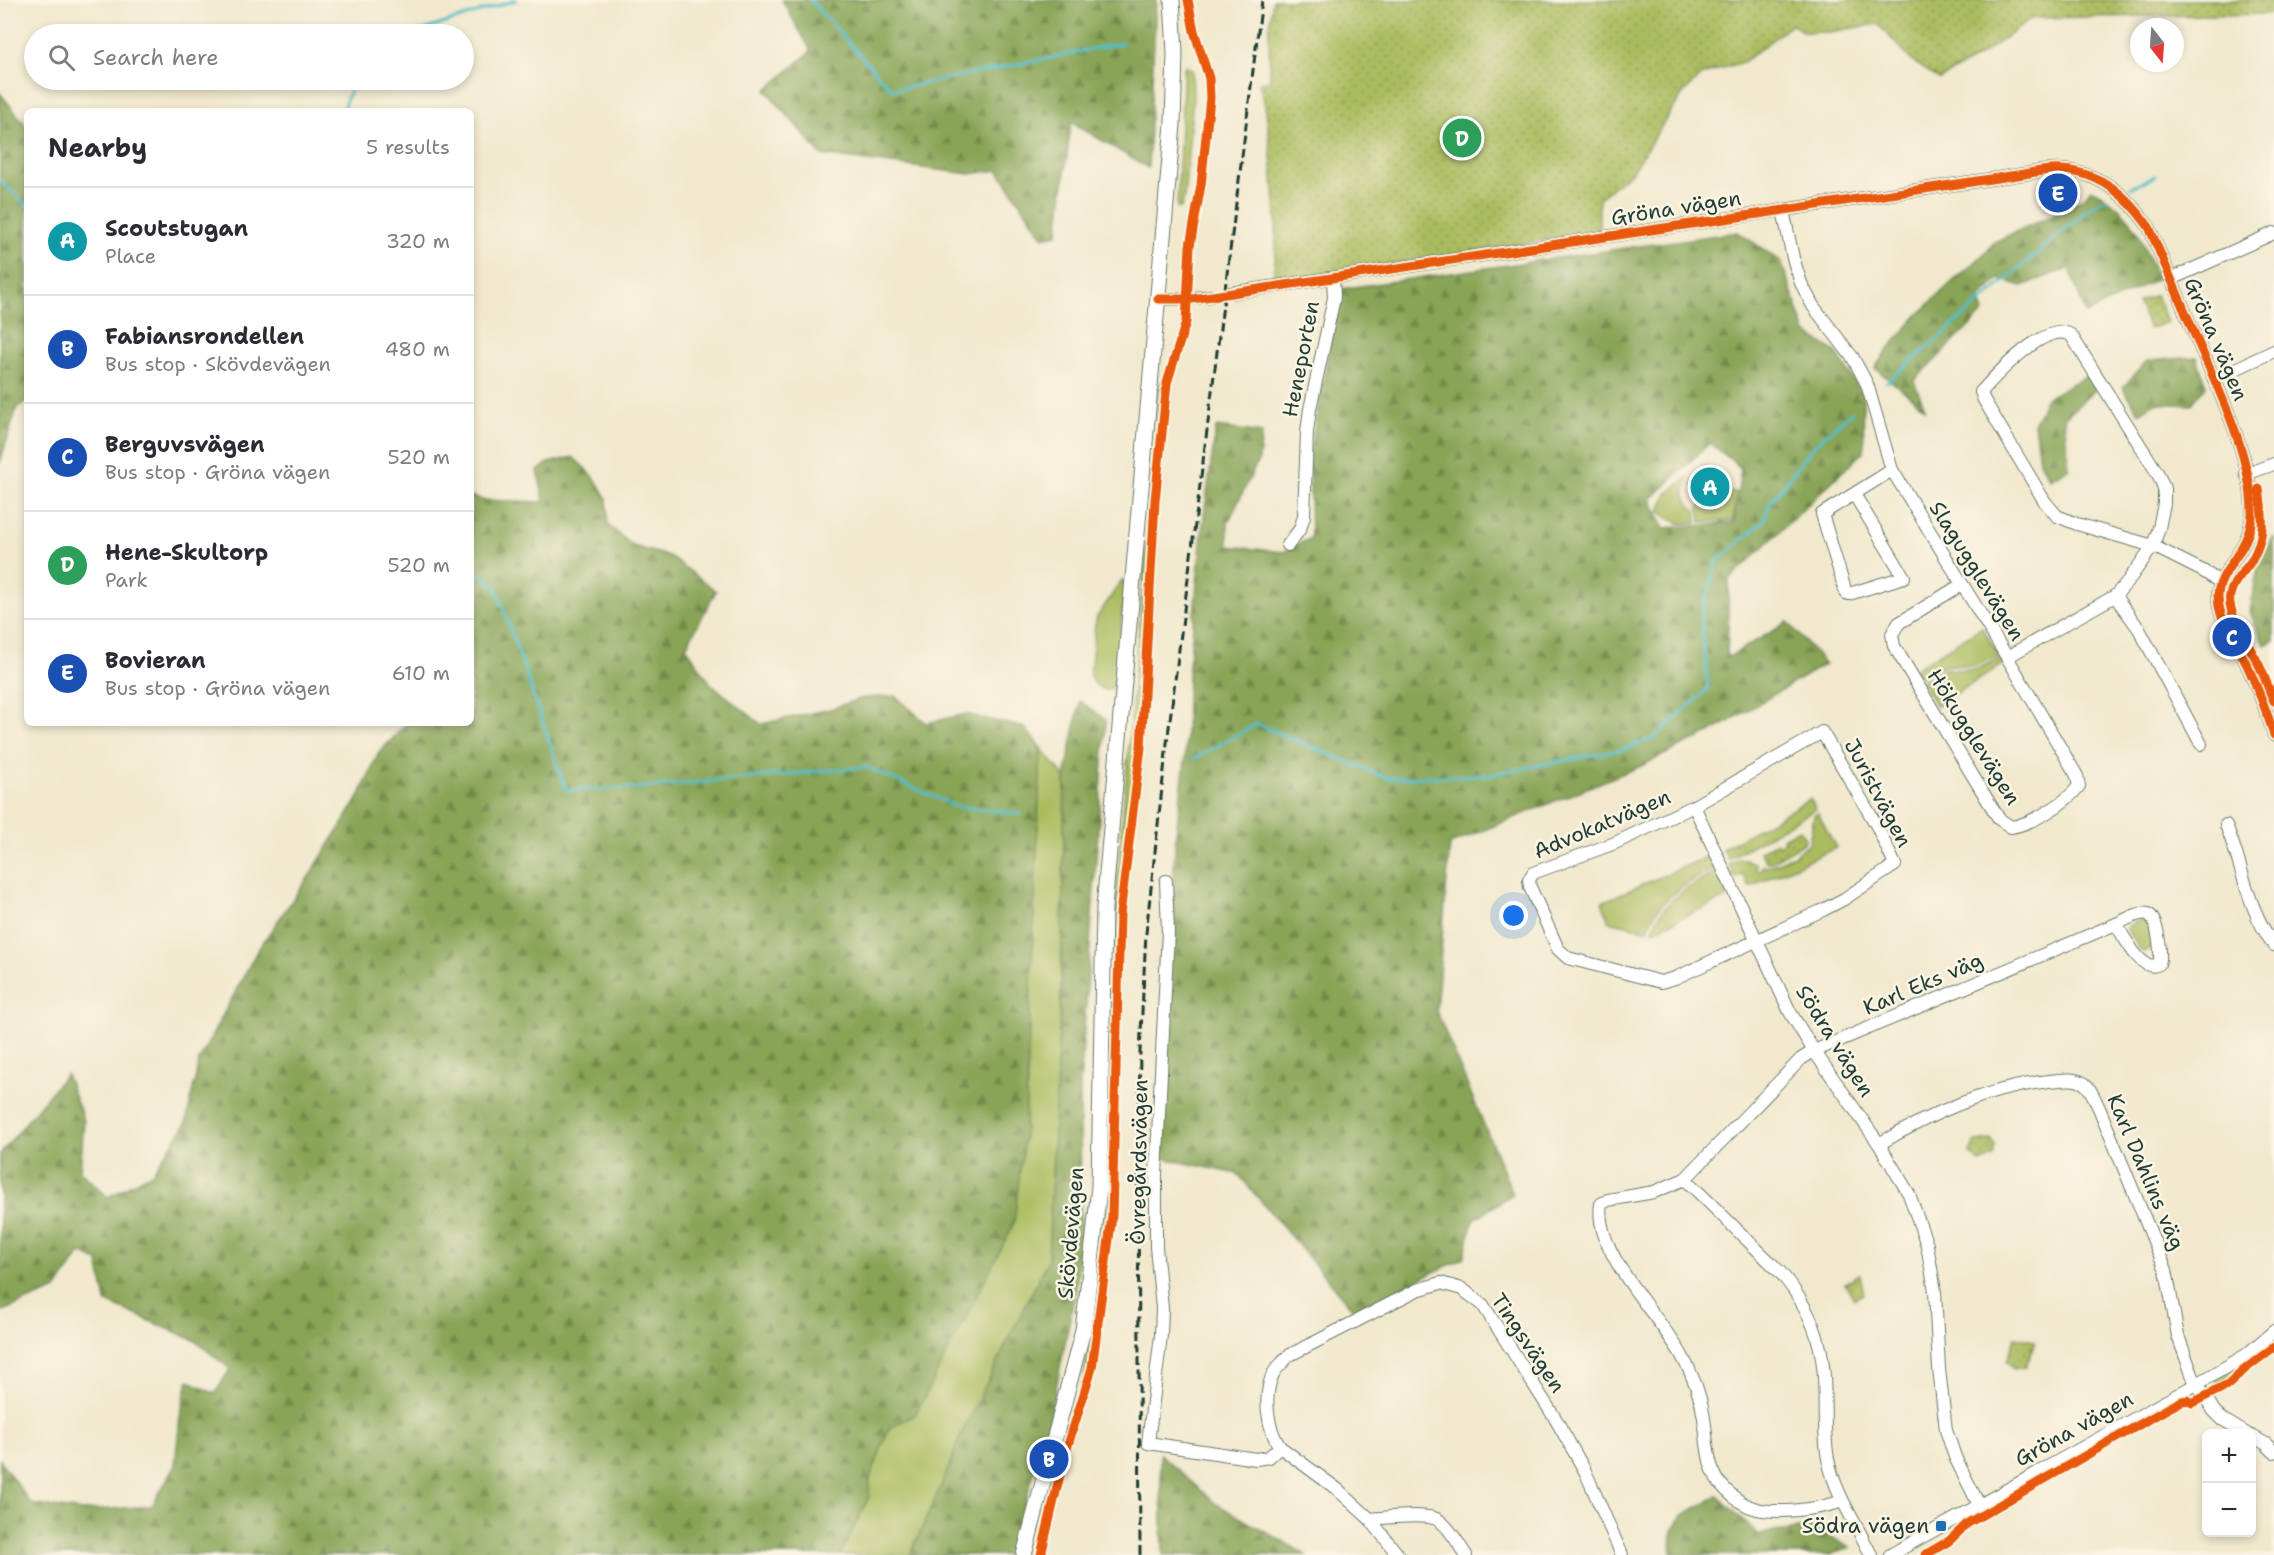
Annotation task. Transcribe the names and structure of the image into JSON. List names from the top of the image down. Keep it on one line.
{"streets":{"main road":["Skövdevägen"],"street":["Gröna vägen","Heneporten","Slagugglevägen","Hökugglevägen","Juristvägen","Advokatvägen","Karl Eks väg","Södra vägen","Övregårdsvägen","Karl Dahlins väg","Tingsvägen"]},"crossings":[["Gröna vägen","Heneporten"],["Gröna vägen","Slagugglevägen"],["Gröna vägen","Södra vägen"],["Gröna vägen","Karl Dahlins väg"],["Slagugglevägen","Hökugglevägen"],["Juristvägen","Advokatvägen"],["Juristvägen","Södra vägen"],["Advokatvägen","Södra vägen"],["Karl Eks väg","Södra vägen"],["Södra vägen","Karl Dahlins väg"],["Övregårdsvägen","Tingsvägen"]],"places":{"transit":["Södra vägen"]},"north":"bottom","page":{"search":"Search here","heading":["Nearby","5 results"],"pins":["D","E","A","C","B"],"list":[{"mark":"A","name":"Scoutstugan","note":"Place","value":"320 m"},{"mark":"B","name":"Fabiansrondellen","note":"Bus stop · Skövdevägen","value":"480 m"},{"mark":"C","name":"Berguvsvägen","note":"Bus stop · Gröna vägen","value":"520 m"},{"mark":"D","name":"Hene-Skultorp","note":"Park","value":"520 m"},{"mark":"E","name":"Bovieran","note":"Bus stop · Gröna vägen","value":"610 m"}],"map_buttons":["+","−"]}}
